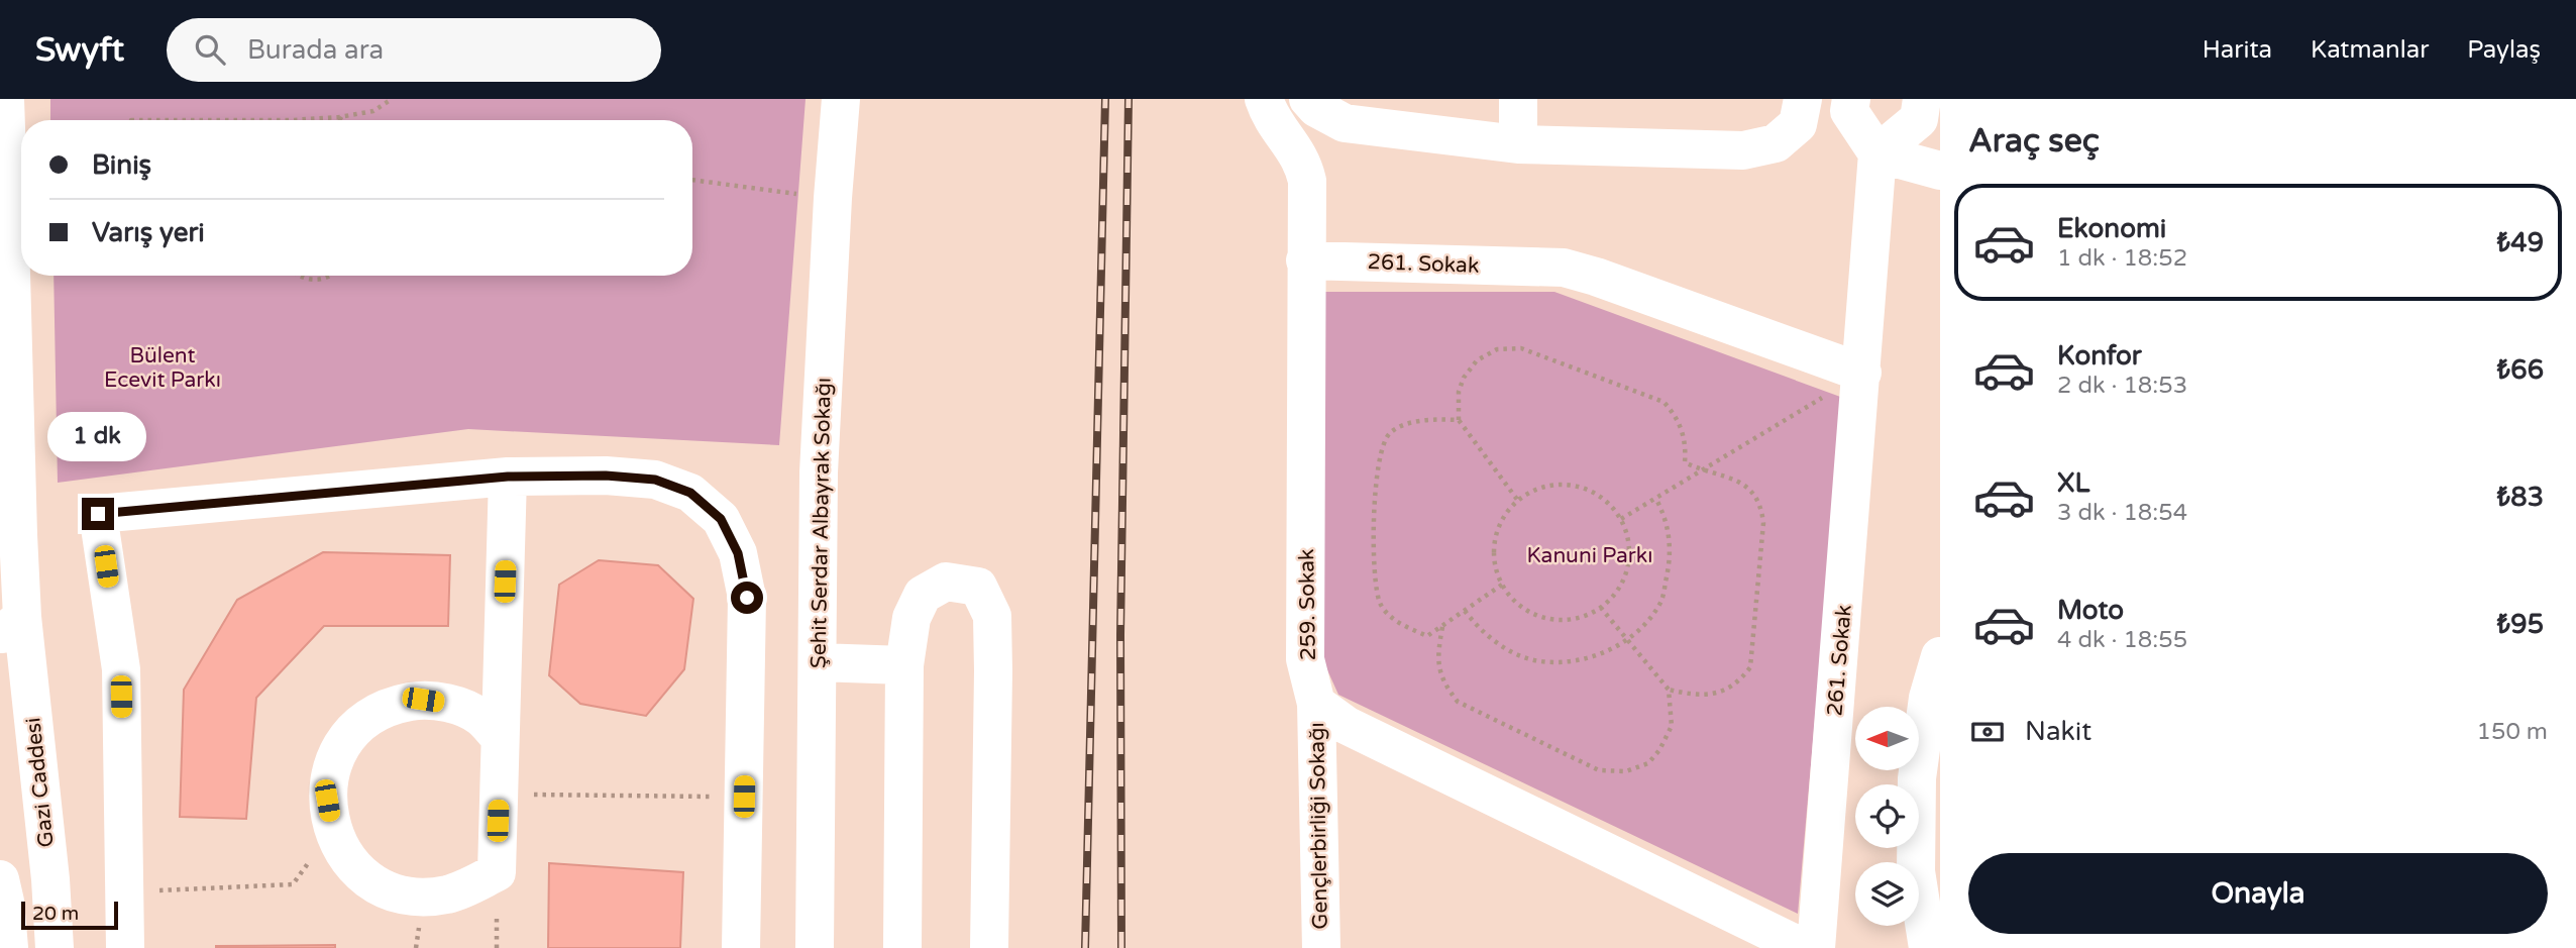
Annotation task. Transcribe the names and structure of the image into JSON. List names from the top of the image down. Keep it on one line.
{"streets":{"street":["261. Sokak","Şehit Serdar Albayrak Sokağı","259. Sokak","Gazi Caddesi","Gençlerbirliği Sokağı"]},"crossings":[["261. Sokak","259. Sokak"],["259. Sokak","Gençlerbirliği Sokağı"]],"parks":["Bülent Ecevit Parkı","Kanuni Parkı"],"scale_bar":"20 m","north":"left","page":{"header":"Swyft","search":"Burada ara","nav":["Harita","Katmanlar","Paylaş"],"heading":"Araç seç","banner":["Biniş","Varış yeri"],"list":[{"name":"Ekonomi","note":"1 dk · 18:52","value":"₺49"},{"name":"Konfor","note":"2 dk · 18:53","value":"₺66"},{"name":"XL","note":"3 dk · 18:54","value":"₺83"},{"name":"Moto","note":"4 dk · 18:55","value":"₺95"}],"bubble":"1 dk","pay":["Nakit","150 m"],"buttons":"Onayla","scale":"20 m"}}
